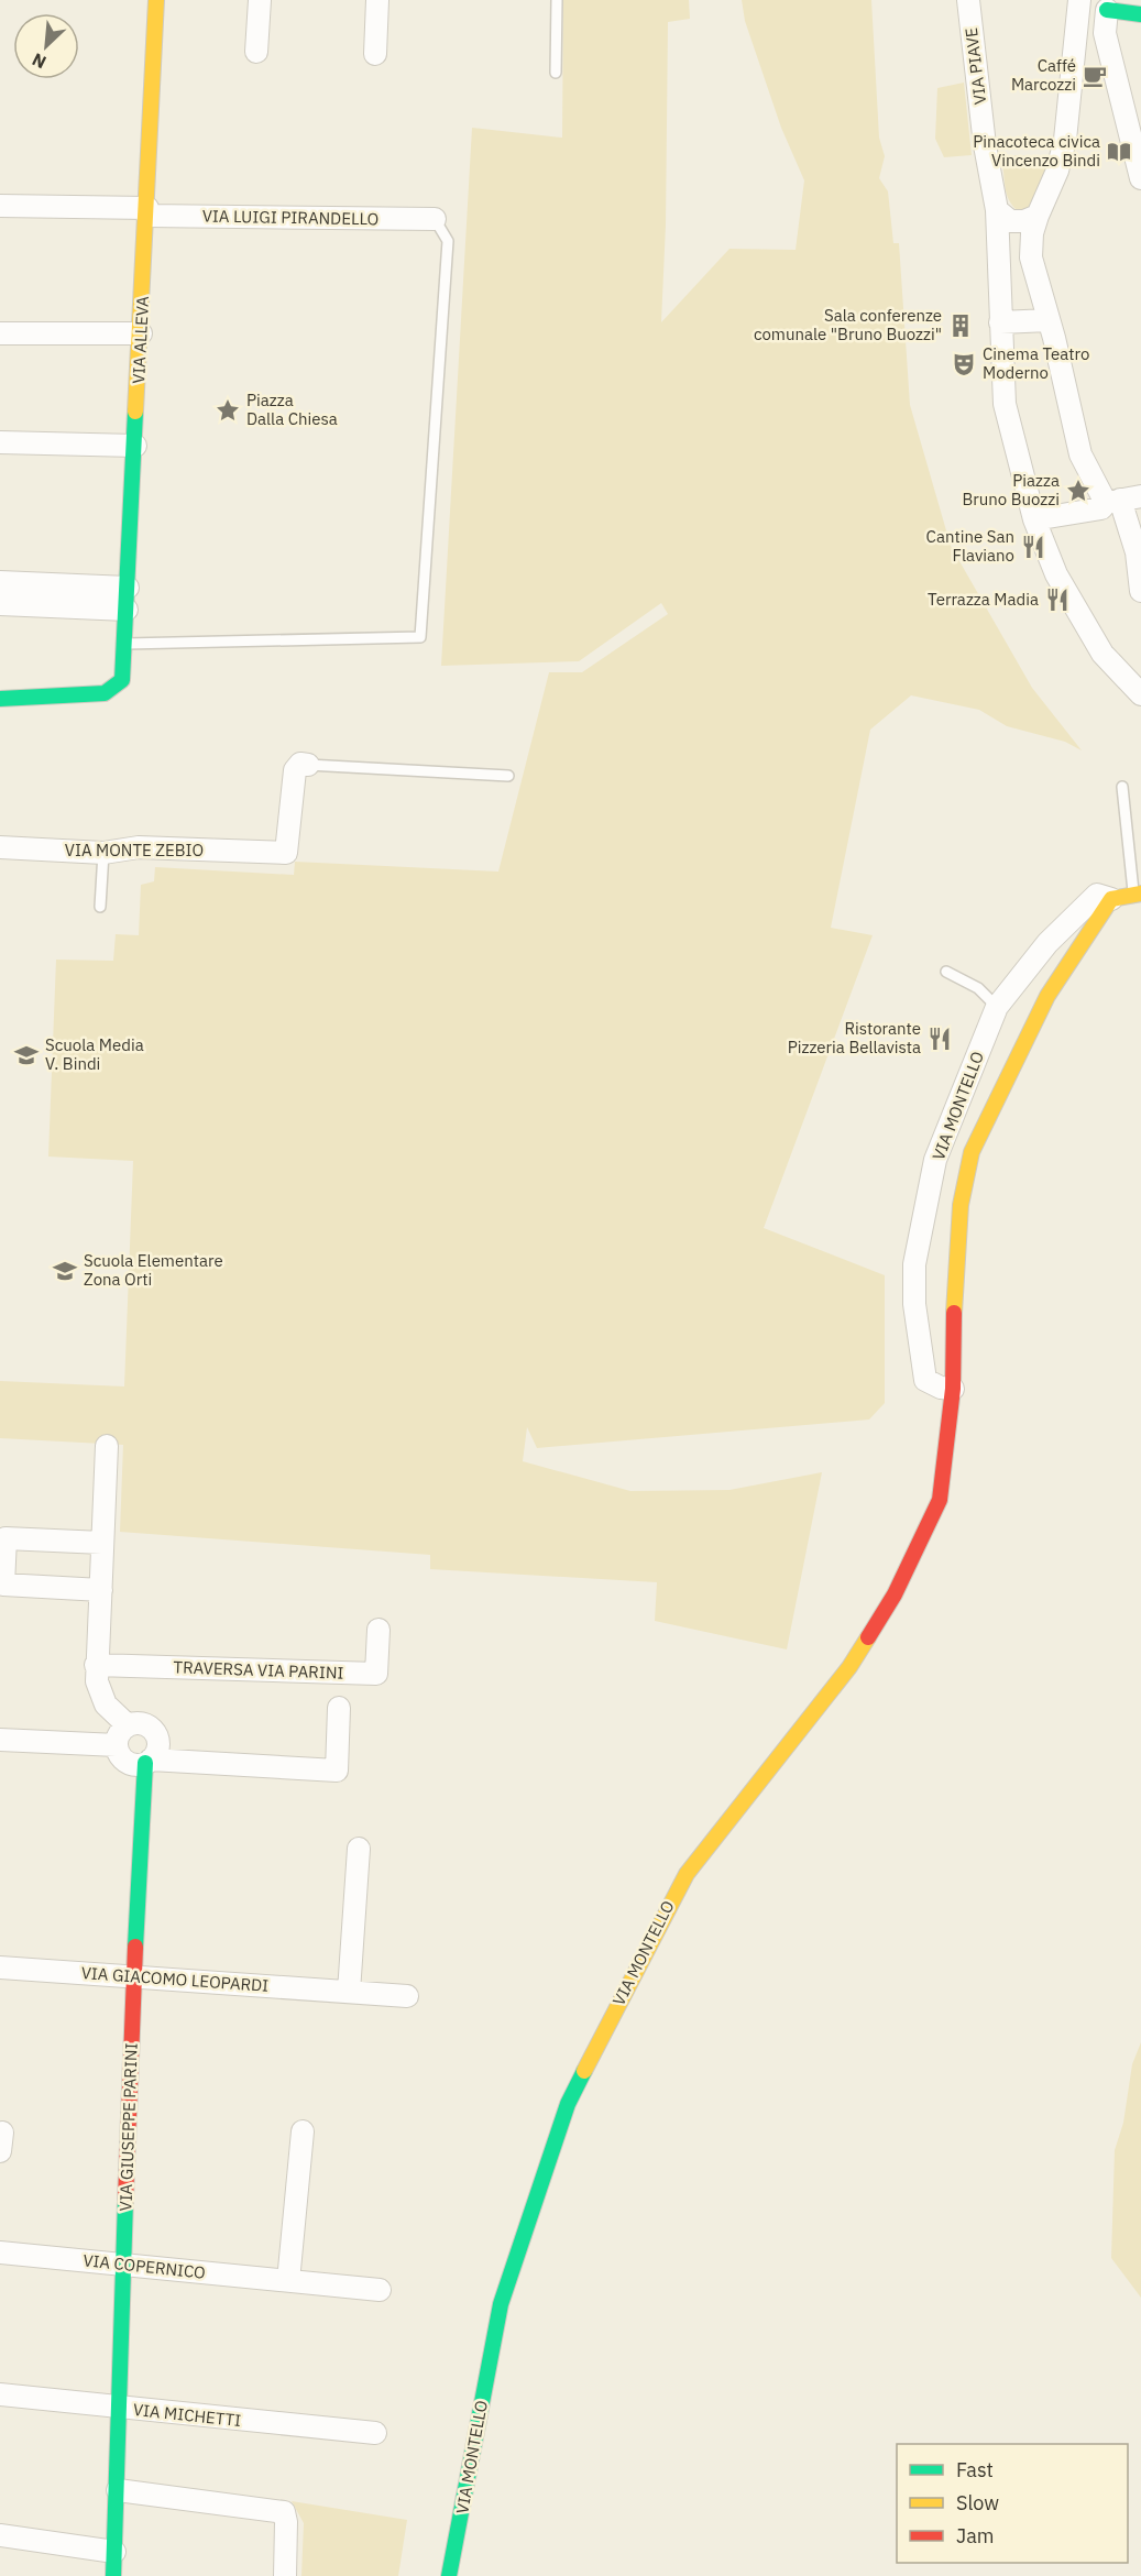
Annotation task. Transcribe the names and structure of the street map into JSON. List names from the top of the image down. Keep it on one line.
{"streets":{"main road":["VIA ALLEVA","VIA MONTELLO","VIA GIUSEPPE PARINI"],"street":["VIA PIAVE","VIA LUIGI PIRANDELLO","VIA MONTE ZEBIO","TRAVERSA VIA PARINI","VIA GIACOMO LEOPARDI","VIA COPERNICO","VIA MICHETTI"]},"crossings":[["VIA LUIGI PIRANDELLO","VIA ALLEVA"],["TRAVERSA VIA PARINI","VIA GIUSEPPE PARINI"],["VIA GIACOMO LEOPARDI","VIA GIUSEPPE PARINI"],["VIA GIUSEPPE PARINI","VIA COPERNICO"],["VIA GIUSEPPE PARINI","VIA MICHETTI"]],"places":{"cafe":["Caffé Marcozzi"],"library":["Pinacoteca civica Vincenzo Bindi"],"building":["Sala conferenze comunale \"Bruno Buozzi\""],"theatre":["Cinema Teatro Moderno"],"place":["Piazza Dalla Chiesa","Piazza Bruno Buozzi"],"restaurant":["Cantine San Flaviano","Terrazza Madia","Ristorante Pizzeria Bellavista"],"school or university":["Scuola Media V. Bindi","Scuola Elementare Zona Orti"]},"legend":["Fast","Slow","Jam"],"north":"bottom left"}
